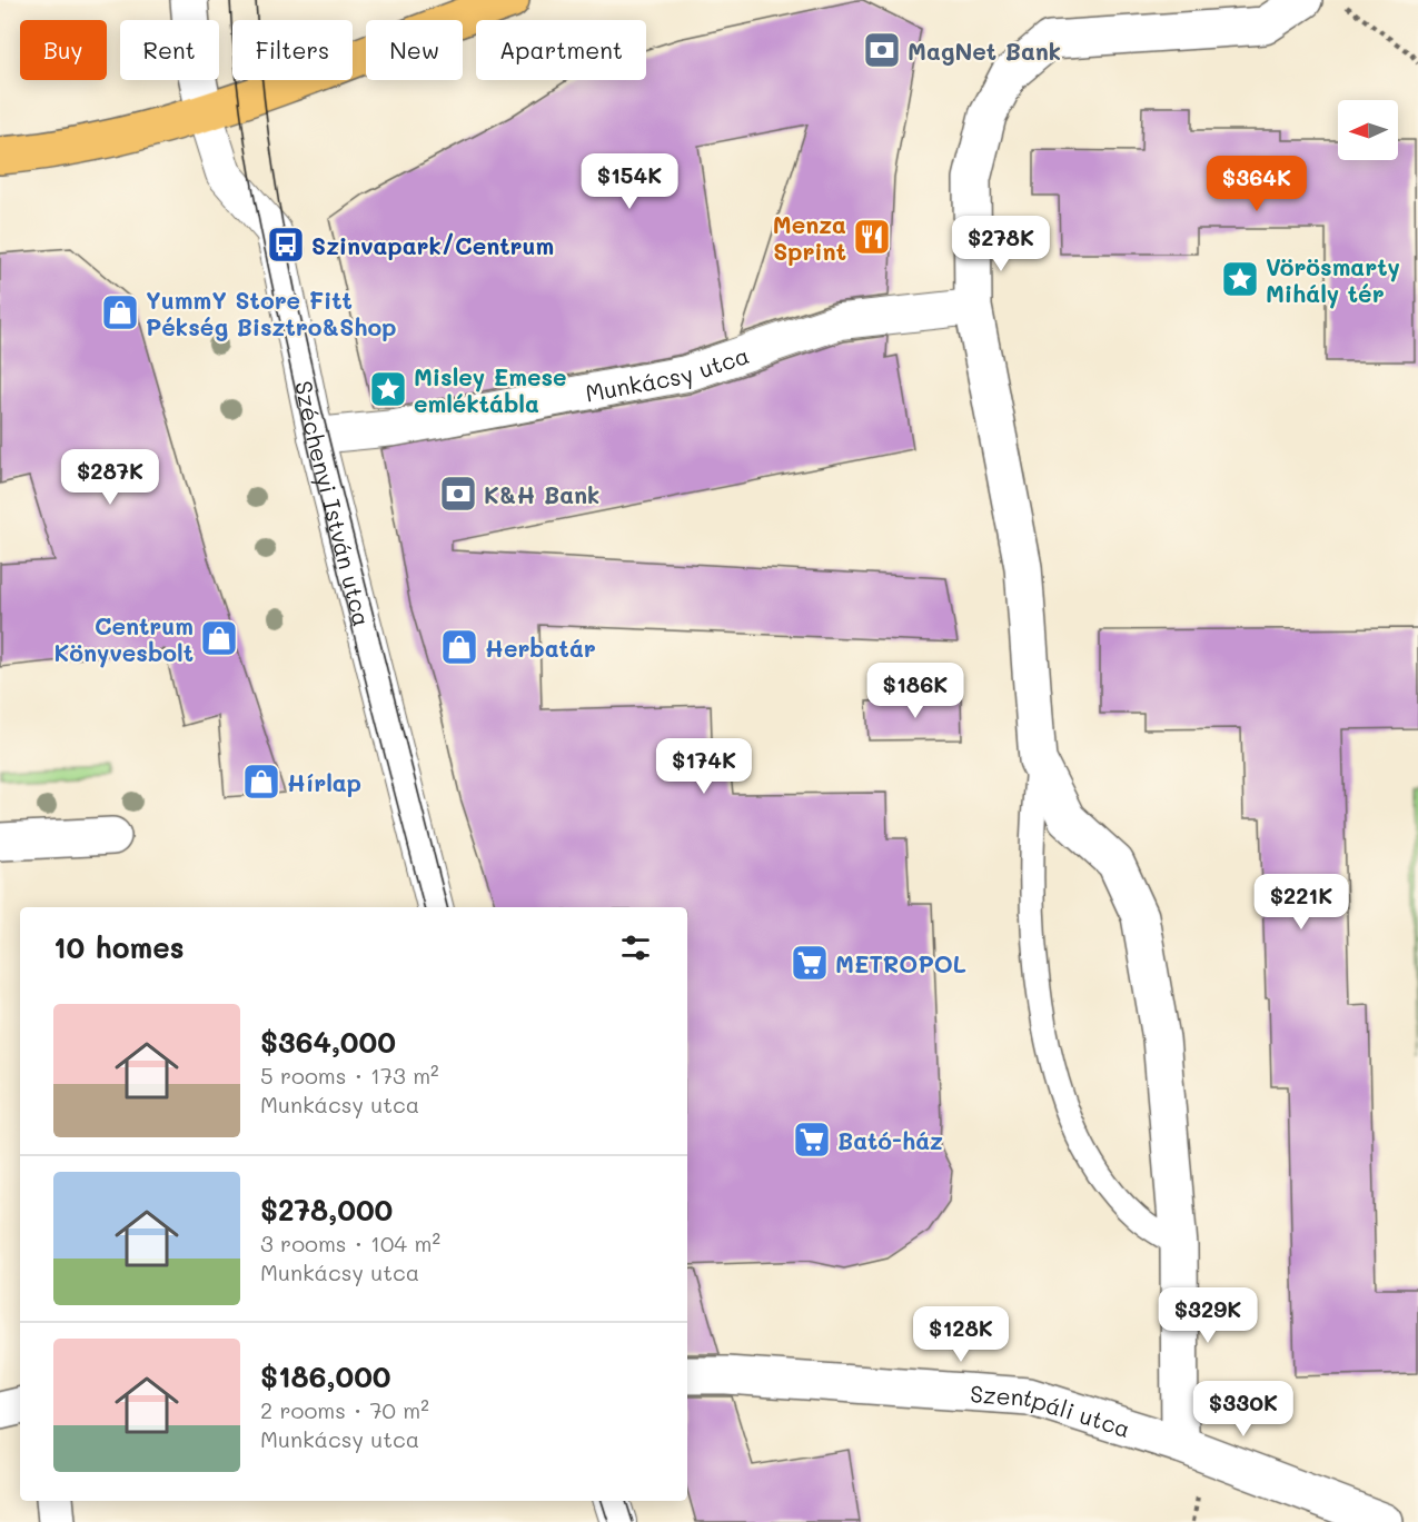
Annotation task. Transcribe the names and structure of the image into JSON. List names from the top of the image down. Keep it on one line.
{"streets":{"street":["Munkácsy utca","Széchenyi István utca","Szentpáli utca"]},"crossings":[["Munkácsy utca","Széchenyi István utca"]],"places":{"bank":["MagNet Bank","K&H Bank"],"restaurant":["Menza Sprint"],"bus stop":["Szinvapark/Centrum"],"place":["Vörösmarty Mihály tér","Misley Emese emléktábla"],"shop":["YummY Store Fitt Pékség Bisztro&Shop","Centrum Könyvesbolt","Herbatár","Hírlap"],"supermarket":["METROPOL","Bató-ház"]},"north":"left","page":{"chip":["Buy","Rent","Filters","New","Apartment"],"price":["$154K","$364K","$278K","$287K","$186K","$174K","$221K","$329K","$128K","$330K"],"heading":"10 homes","list":[{"name":"$364,000","note":"5 rooms · 173 m² · Munkácsy utca"},{"name":"$278,000","note":"3 rooms · 104 m² · Munkácsy utca"},{"name":"$186,000","note":"2 rooms · 70 m² · Munkácsy utca"}]}}
